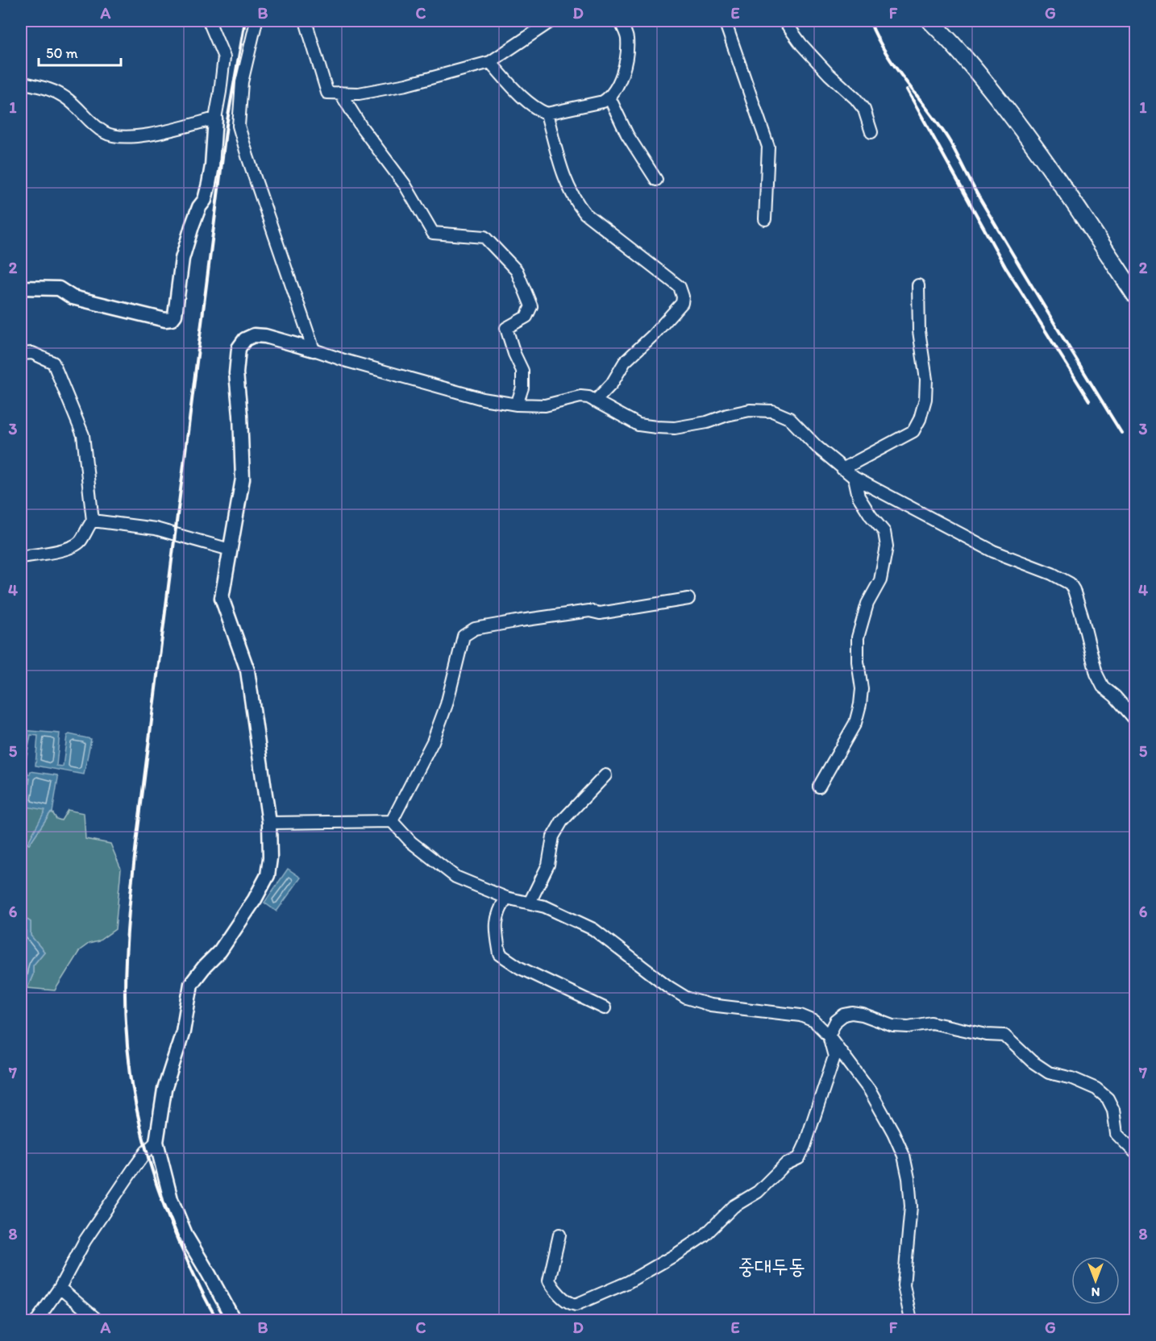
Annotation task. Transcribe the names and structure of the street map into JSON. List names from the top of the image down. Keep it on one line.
{"districts":["중대두동"],"scale_bar":"50 m","north":"bottom","grid":{"columns":["A","B","C","D","E","F","G"],"rows":["1","2","3","4","5","6","7","8"]}}
